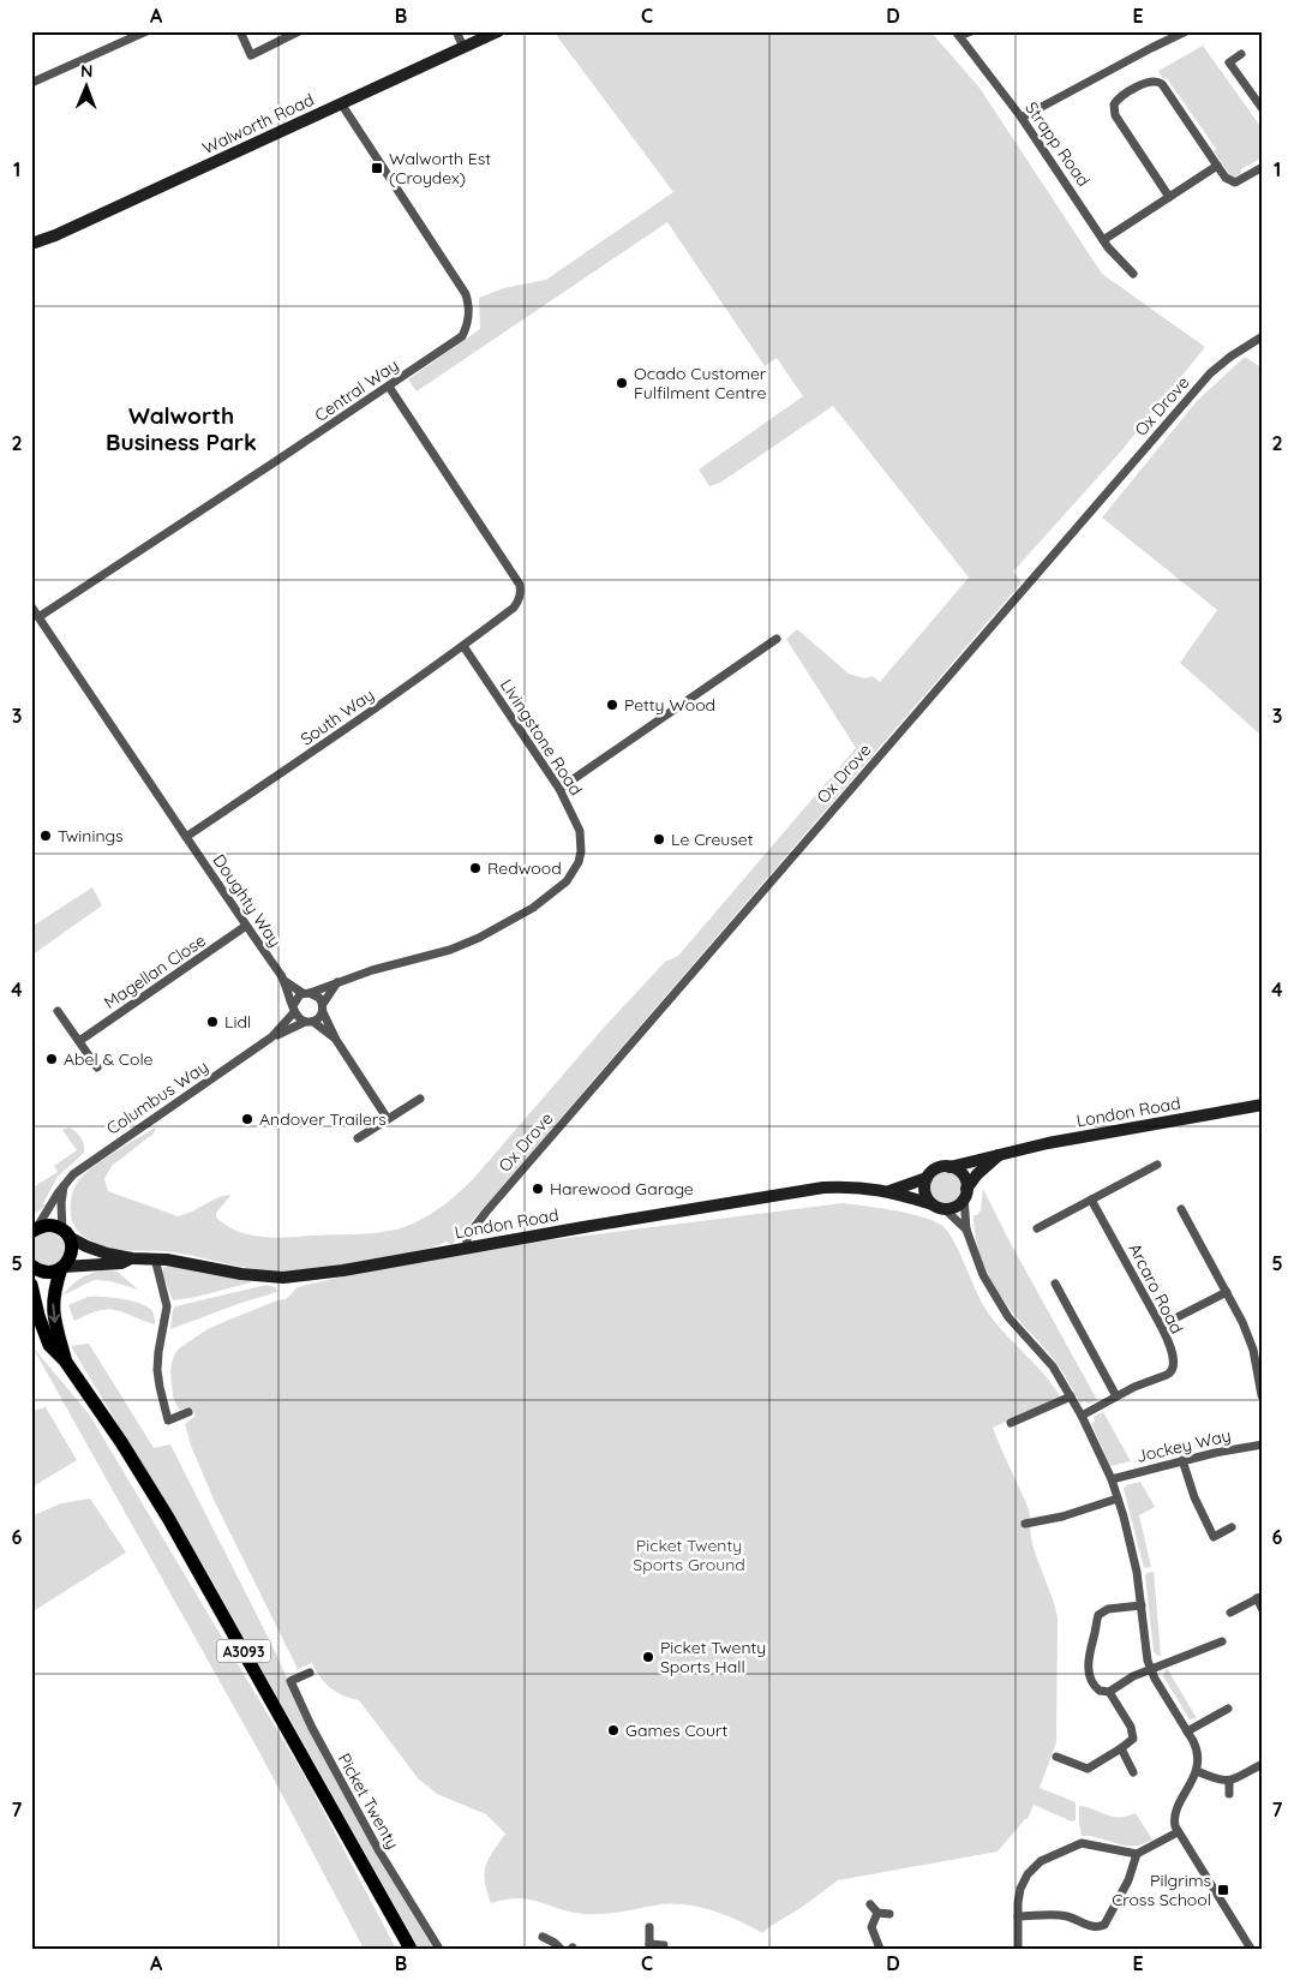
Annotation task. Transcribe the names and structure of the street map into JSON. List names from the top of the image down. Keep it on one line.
{"streets":{"main road":["Walworth Road","London Road","A3093"],"street":["Strapp Road","Central Way","Ox Drove","South Way","Livingstone Road","Doughty Way","Magellan Close","Columbus Way","Arcaro Road","Jockey Way","Picket Twenty"]},"crossings":[["Walworth Road","Central Way"],["Central Way","South Way"],["Ox Drove","London Road"],["South Way","Livingstone Road"],["South Way","Doughty Way"],["Livingstone Road","Doughty Way"],["Livingstone Road","Columbus Way"],["Doughty Way","Magellan Close"],["Doughty Way","Columbus Way"],["London Road","A3093"]],"districts":["Walworth Business Park"],"parks":["Picket Twenty Sports Ground"],"places":{"transit":["Walworth Est (Croydex)","Pilgrims Cross School"],"other":["Ocado Customer Fulfilment Centre","Petty Wood","Twinings","Le Creuset","Redwood","Lidl","Abel & Cole","Andover Trailers","Harewood Garage","Picket Twenty Sports Hall","Games Court"]},"north":"top","grid":{"columns":["A","B","C","D","E"],"rows":["1","2","3","4","5","6","7"]}}
